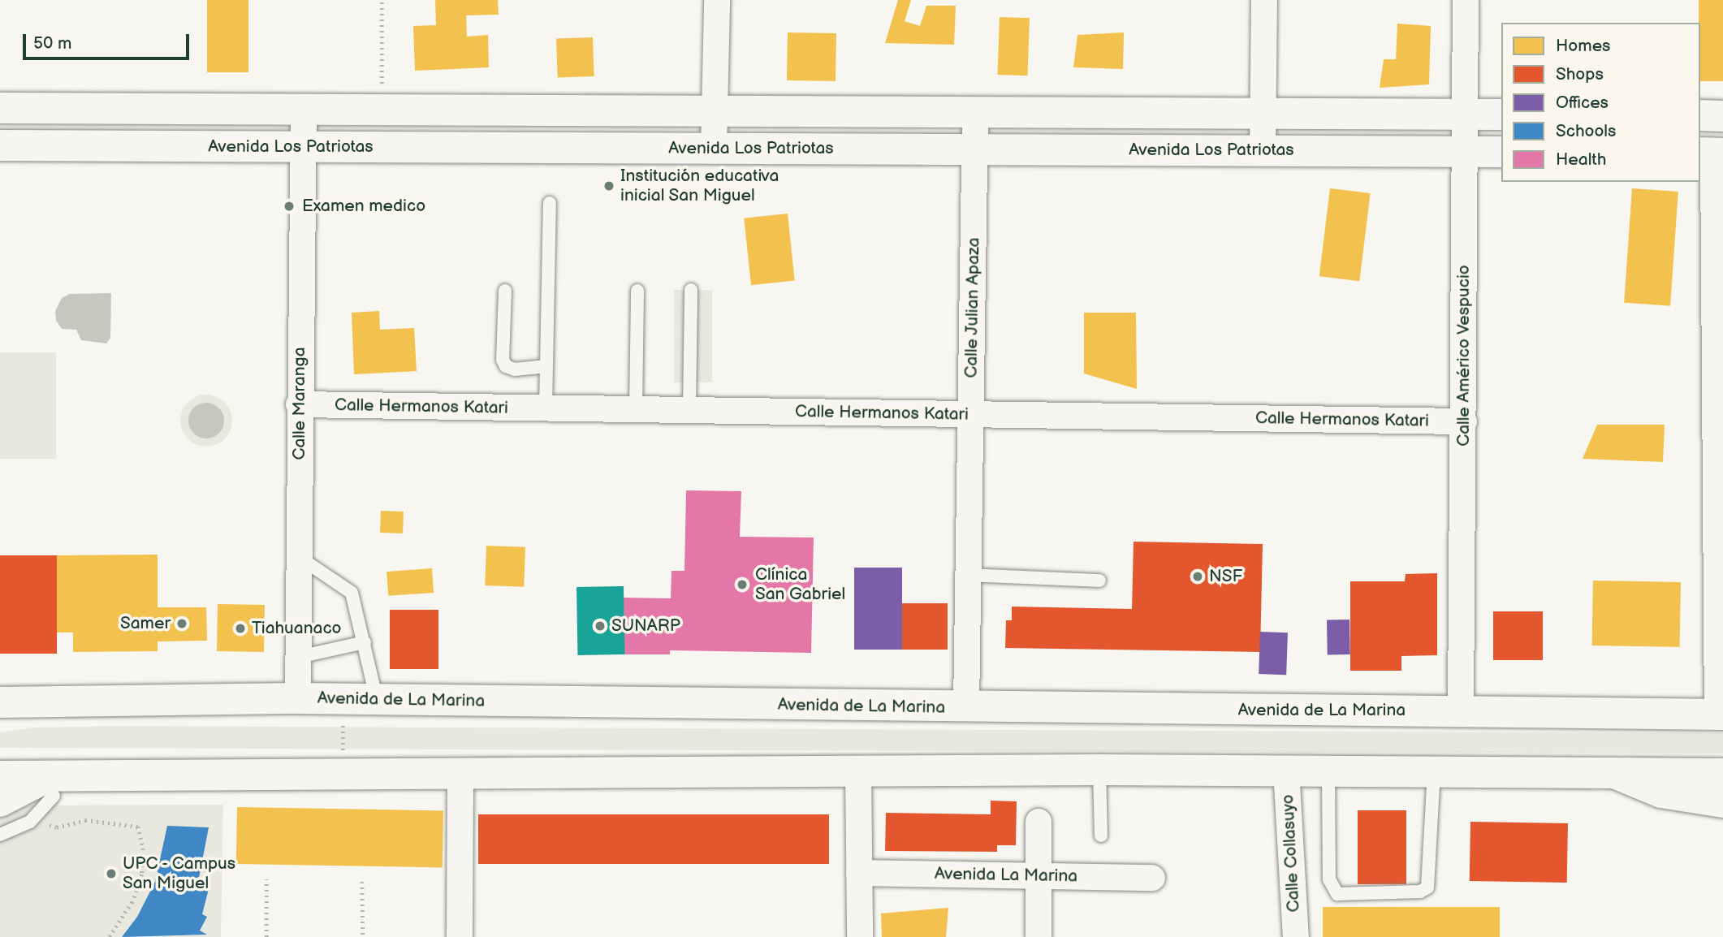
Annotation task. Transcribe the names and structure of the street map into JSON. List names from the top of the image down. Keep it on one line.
{"streets":{"main road":["Avenida Los Patriotas","Avenida de La Marina"],"street":["Calle Julian Apaza","Calle Américo Vespucio","Calle Maranga","Calle Hermanos Katari","Calle Collasuyo","Avenida La Marina"]},"crossings":[["Avenida Los Patriotas","Calle Julian Apaza"],["Avenida Los Patriotas","Calle Américo Vespucio"],["Avenida Los Patriotas","Calle Maranga"],["Calle Julian Apaza","Calle Hermanos Katari"],["Calle Julian Apaza","Avenida de La Marina"],["Calle Américo Vespucio","Calle Hermanos Katari"],["Calle Américo Vespucio","Avenida de La Marina"],["Calle Maranga","Calle Hermanos Katari"],["Calle Maranga","Avenida de La Marina"]],"places":["Institución educativa inicial San Miguel","Examen medico","NSF","Clínica San Gabriel","Samer","SUNARP","Tiahuanaco","UPC - Campus San Miguel"],"legend":["Homes","Shops","Offices","Schools","Health"],"scale_bar":"50 m"}
